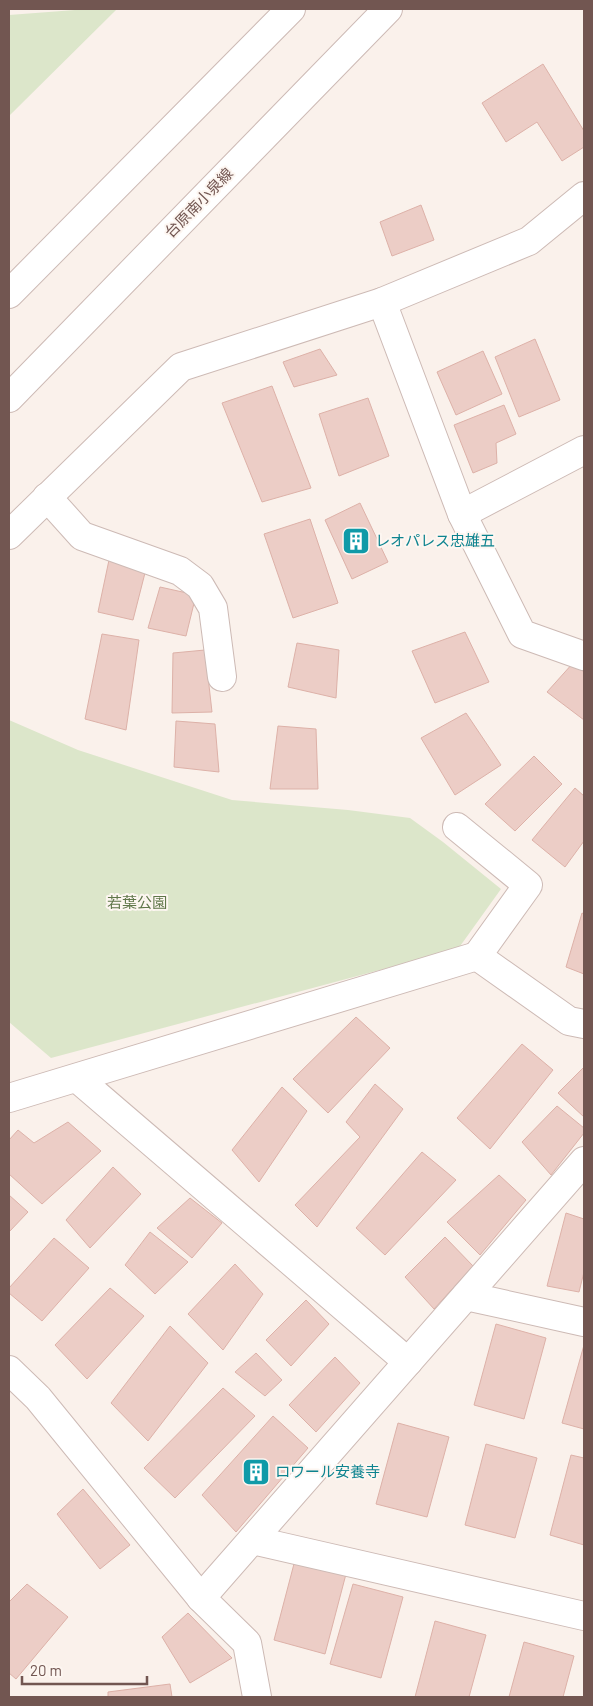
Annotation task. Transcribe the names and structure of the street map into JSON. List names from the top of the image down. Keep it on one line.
{"streets":{"street":["台原南小泉線"]},"parks":["若葉公園"],"places":{"building":["レオパレス忠雄五","ロワール安養寺"]},"scale_bar":"20 m"}
